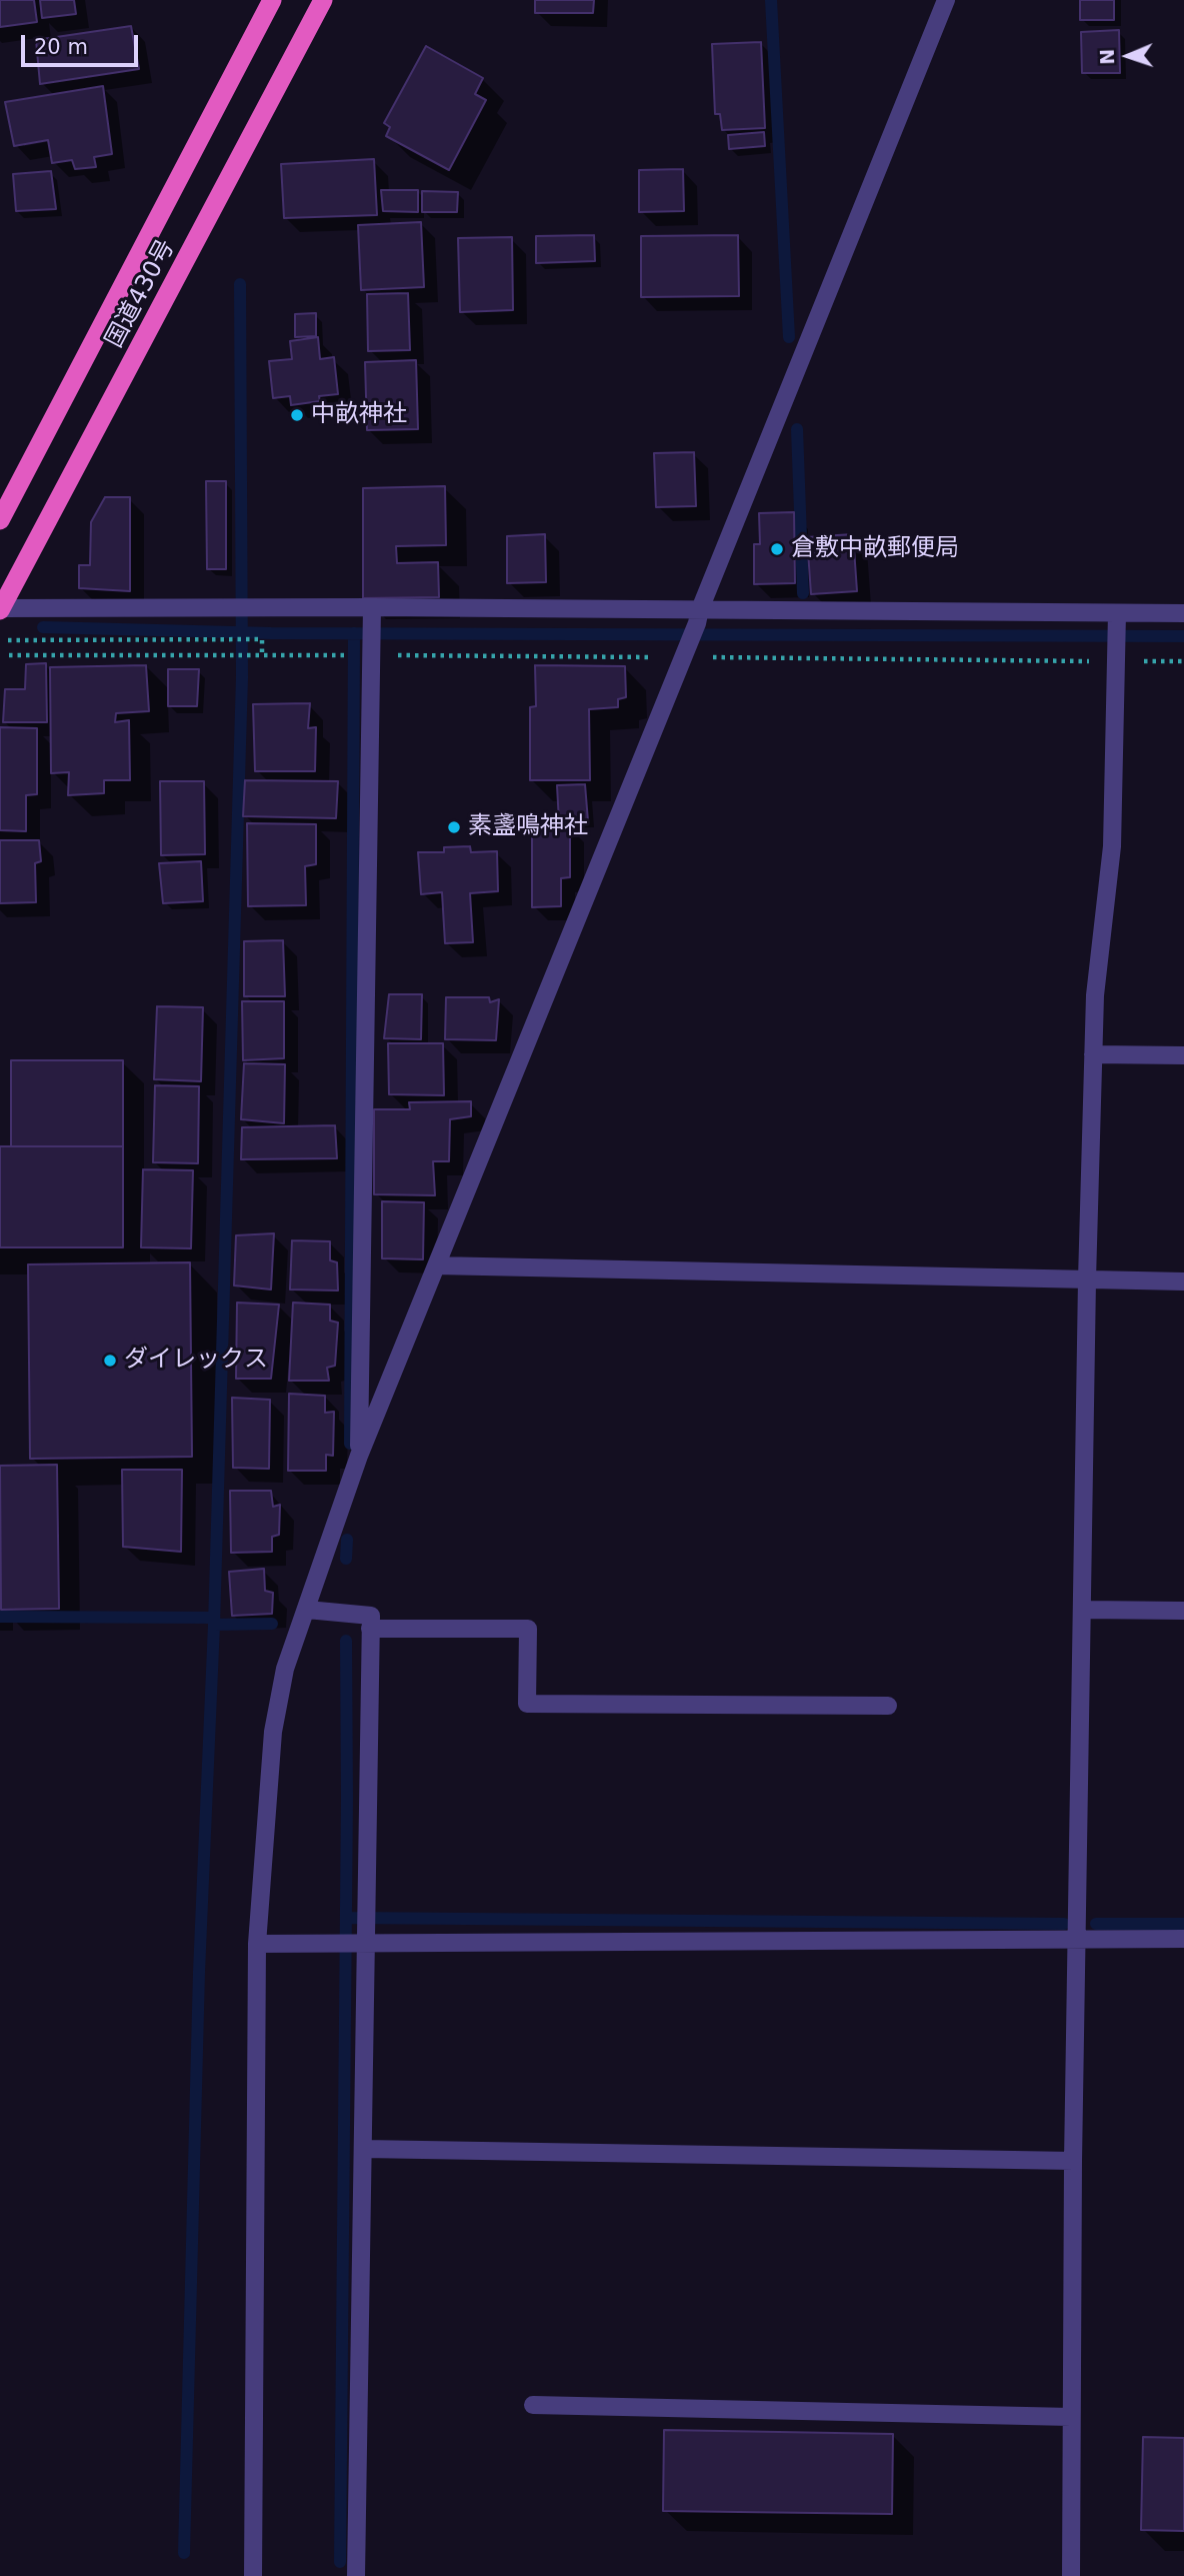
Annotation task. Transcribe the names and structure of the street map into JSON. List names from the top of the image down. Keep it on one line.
{"streets":{"highway":["国道430号"]},"places":["中畝神社","倉敷中畝郵便局","素盞鳴神社","ダイレックス"],"scale_bar":"20 m","north":"left"}
